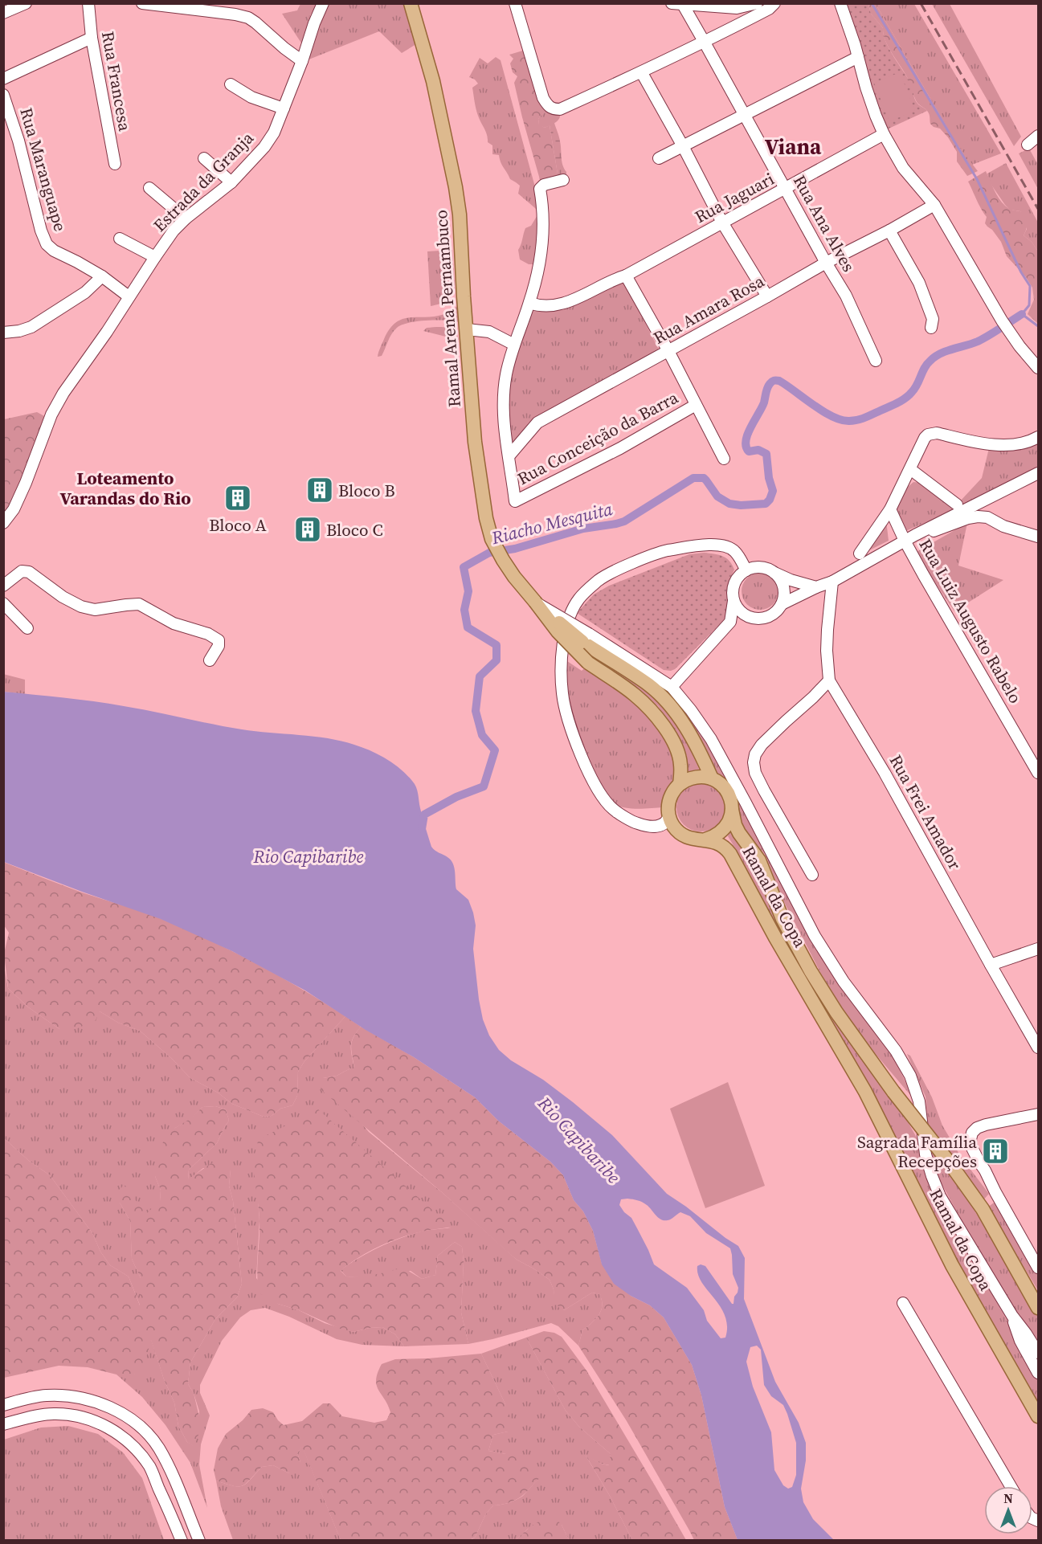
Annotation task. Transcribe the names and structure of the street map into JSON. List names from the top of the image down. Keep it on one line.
{"streets":{"main road":["Ramal Arena Pernambuco","Ramal da Copa"],"street":["Rua Francesa","Rua Maranguape","Estrada da Granja","Rua Jaguari","Rua Ana Alves","Rua Amara Rosa","Rua Conceição da Barra","Rua Luiz Augusto Rabelo","Rua Frei Amador"]},"crossings":[["Rua Maranguape","Estrada da Granja"],["Rua Jaguari","Rua Ana Alves"],["Rua Ana Alves","Rua Amara Rosa"],["Rua Amara Rosa","Rua Conceição da Barra"]],"districts":["Viana","Loteamento Varandas do Rio"],"water":["Riacho Mesquita","Rio Capibaribe"],"places":{"building":["Bloco B","Bloco A","Bloco C","Sagrada Família Recepções"]},"north":"top"}
